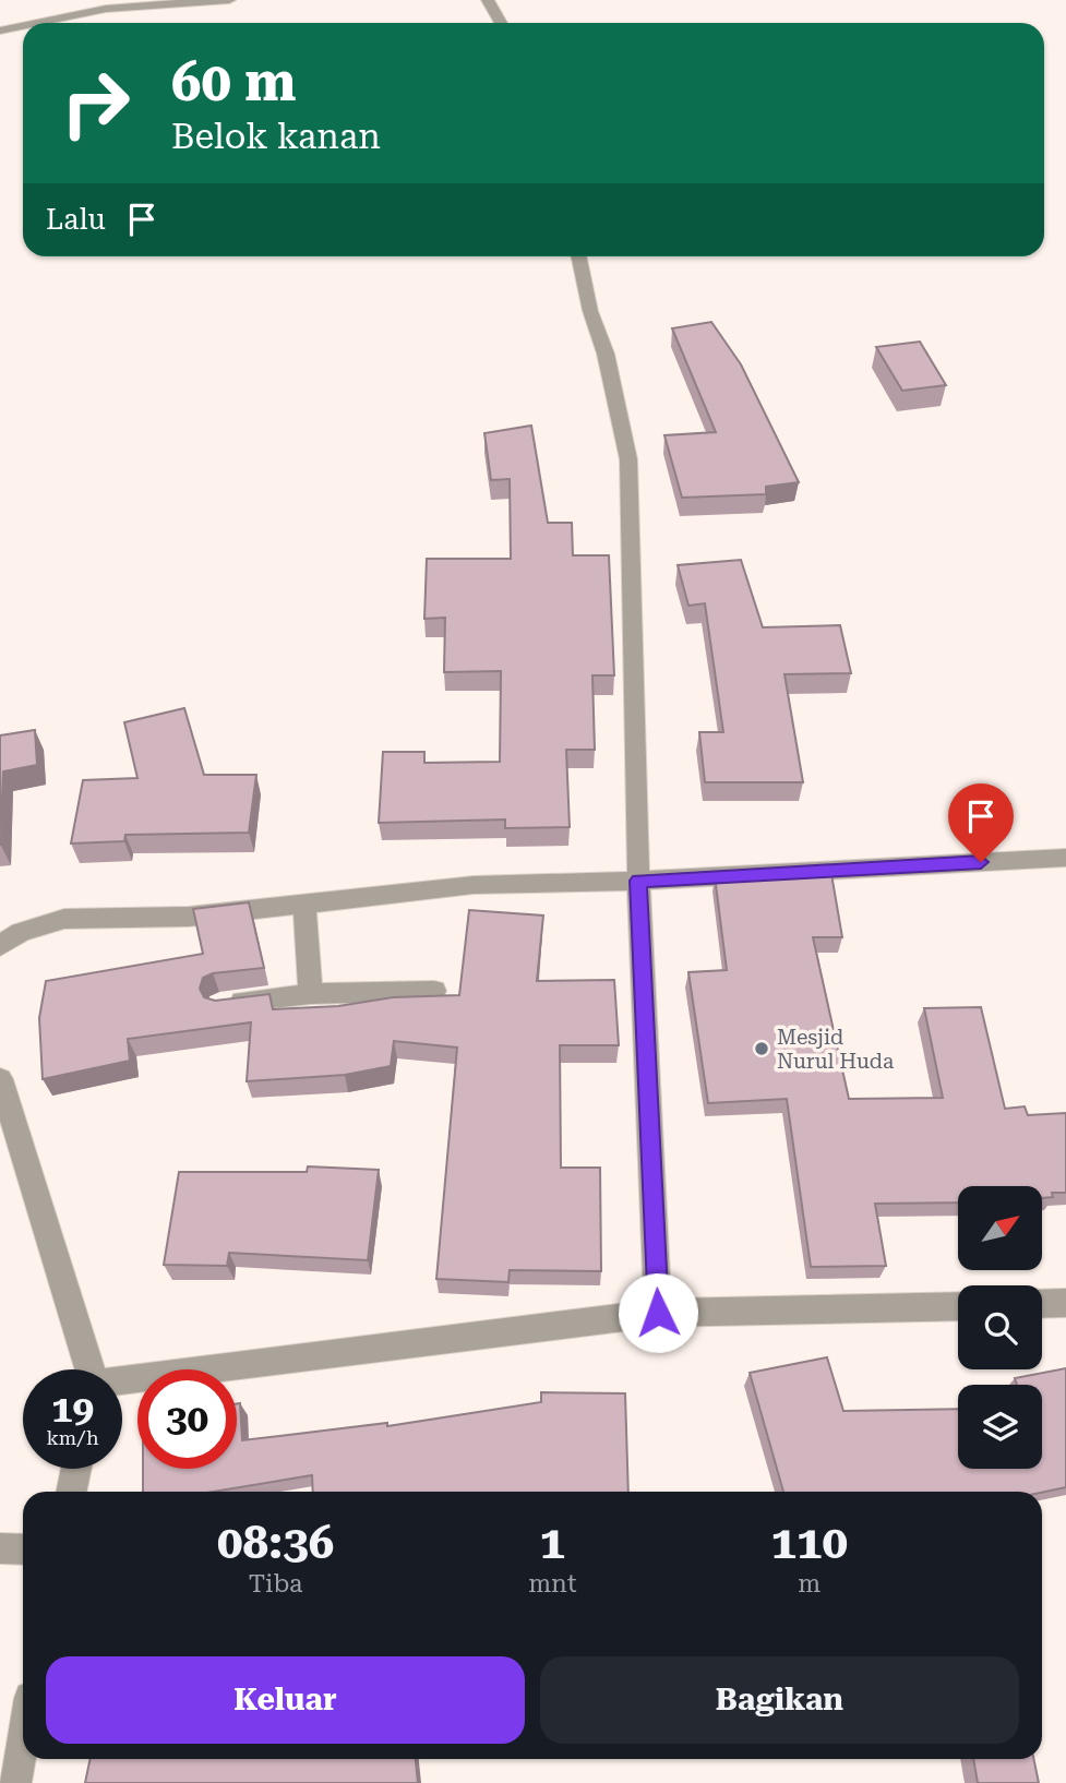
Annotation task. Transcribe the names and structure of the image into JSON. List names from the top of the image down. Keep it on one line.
{"places":["Mesjid Nurul Huda"],"north":"top right","page":{"turn":["60 m","Belok kanan"],"then":"Lalu","speed":"19 km/h","limit":"30","eta":["08:36","Tiba","1","mnt","110","m"],"buttons":["Keluar","Bagikan"]}}
